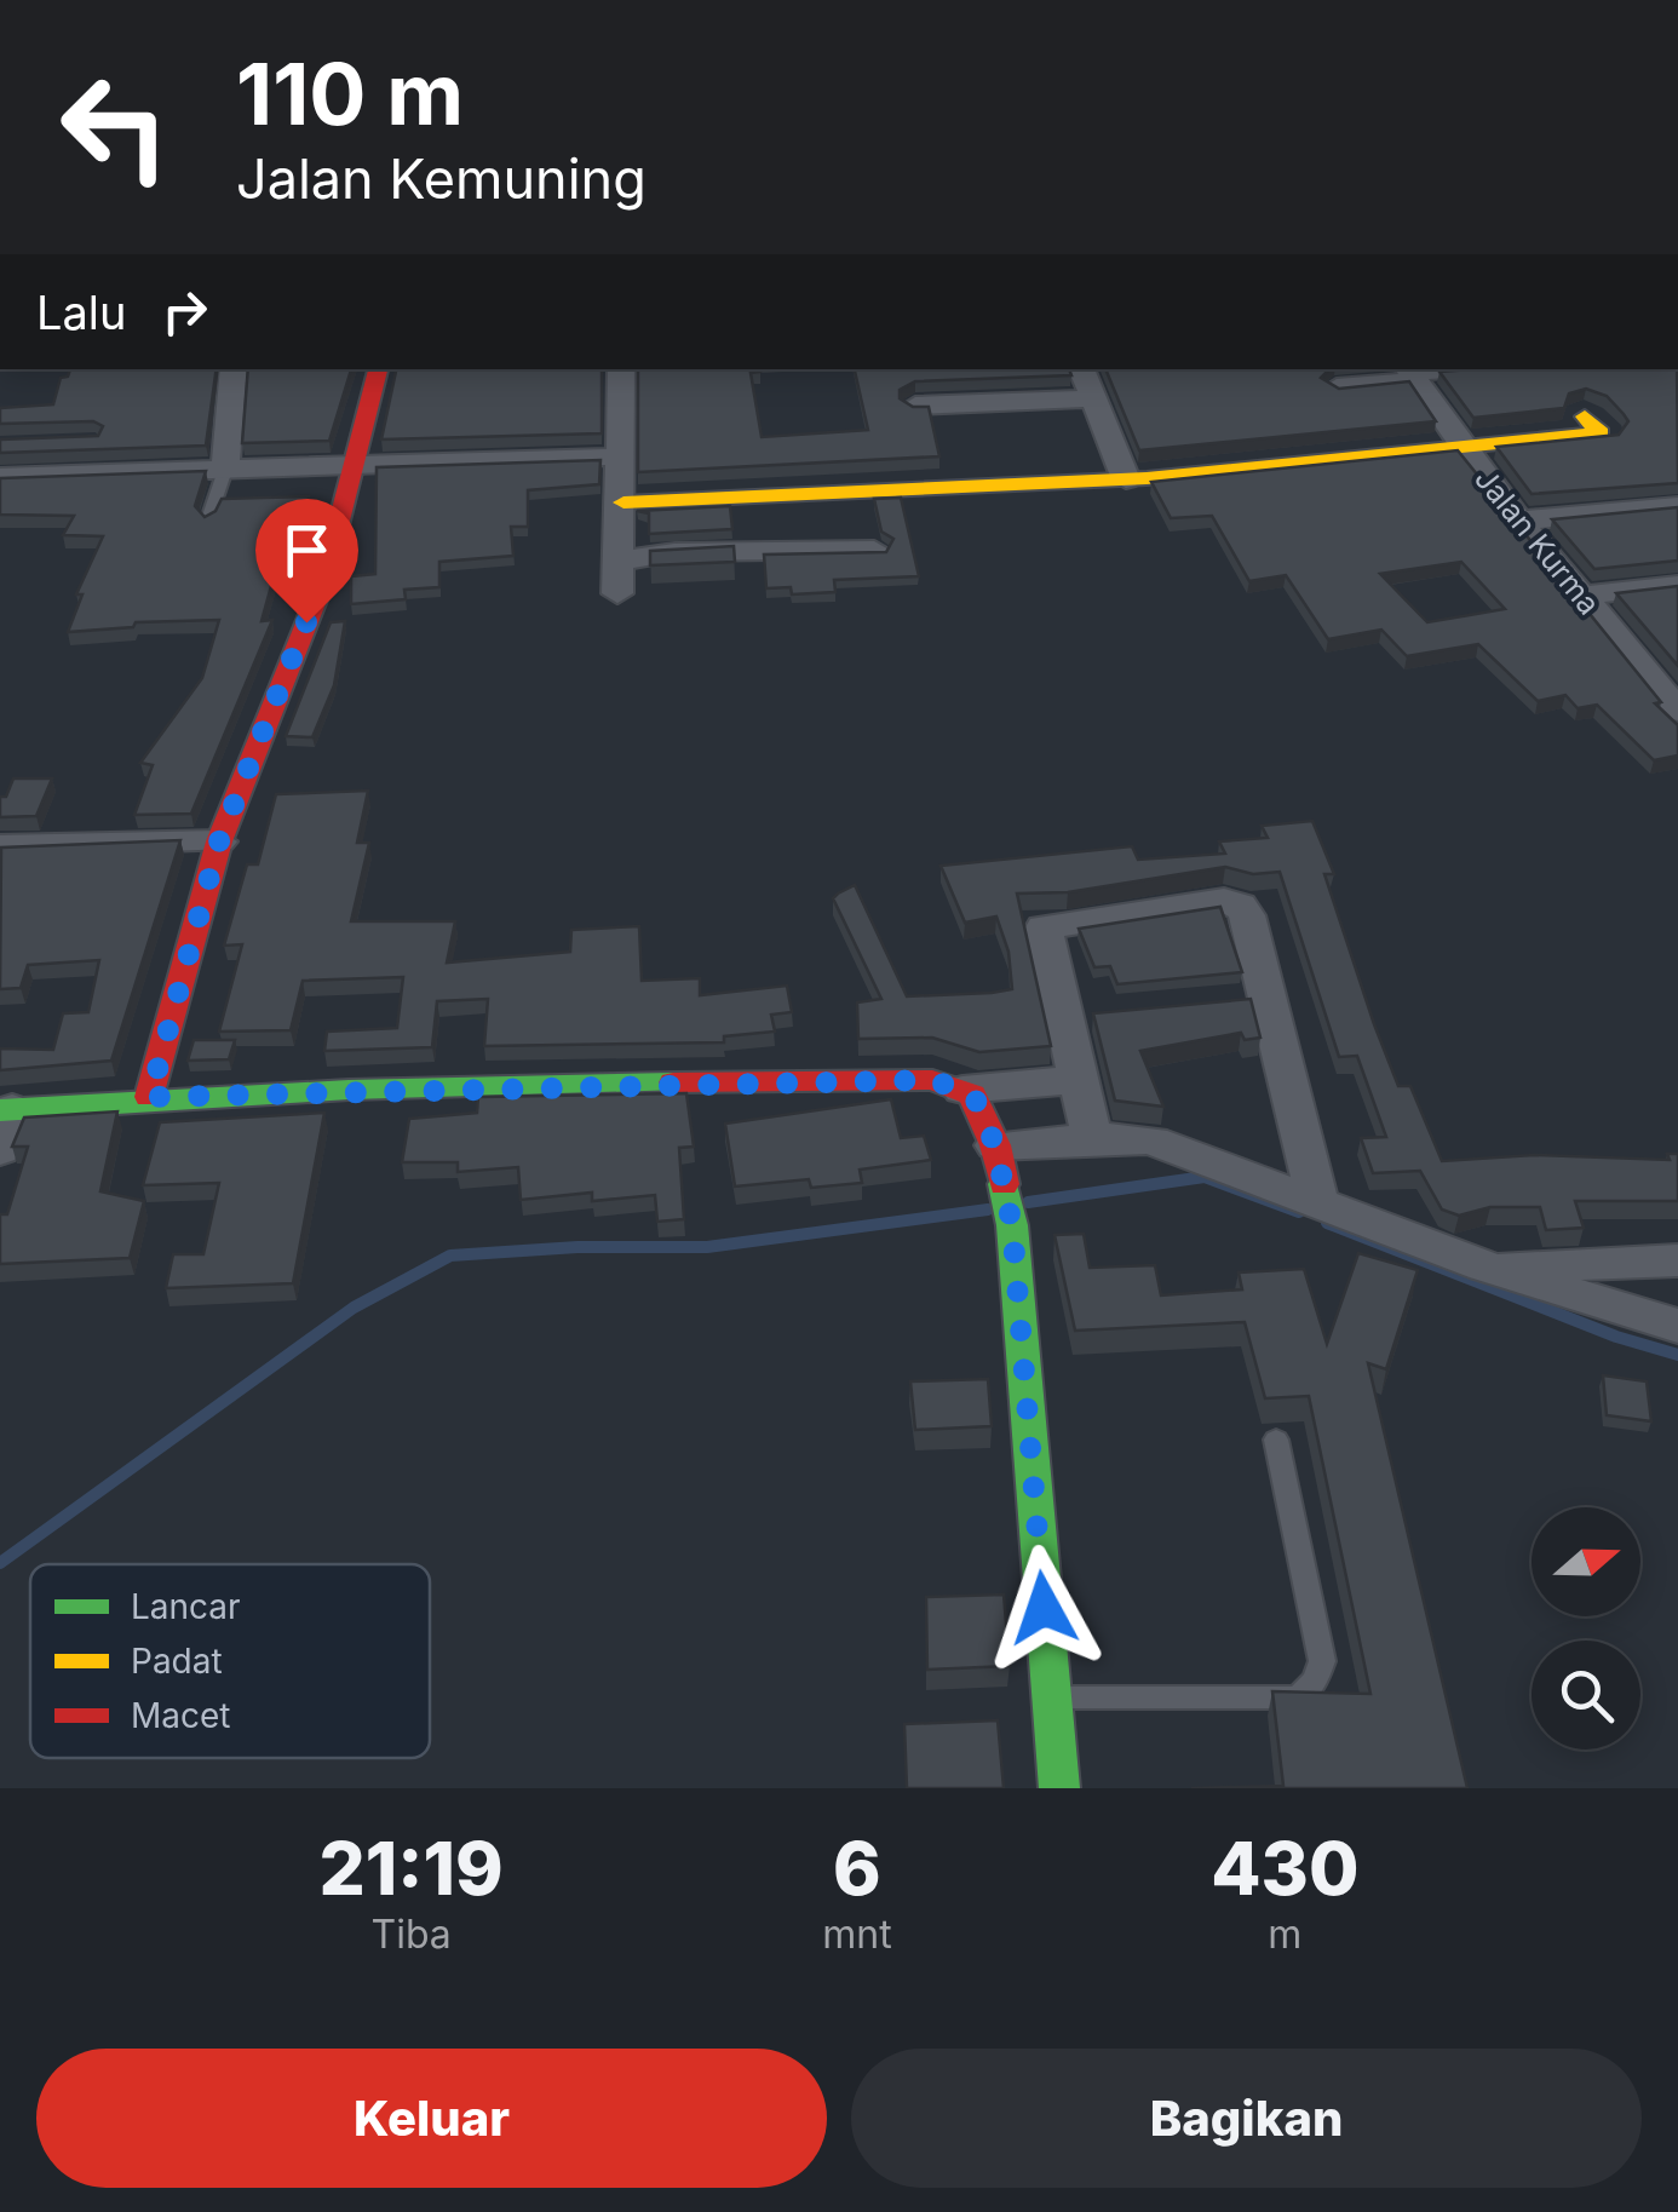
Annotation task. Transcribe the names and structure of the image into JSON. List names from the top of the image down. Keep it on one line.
{"streets":{"street":["Jalan Kurma"]},"legend":["Lancar","Padat","Macet"],"north":"right","page":{"turn":["110 m","Jalan Kemuning"],"then":"Lalu","eta":["21:19","Tiba","6","mnt","430","m"],"buttons":["Keluar","Bagikan"]}}
